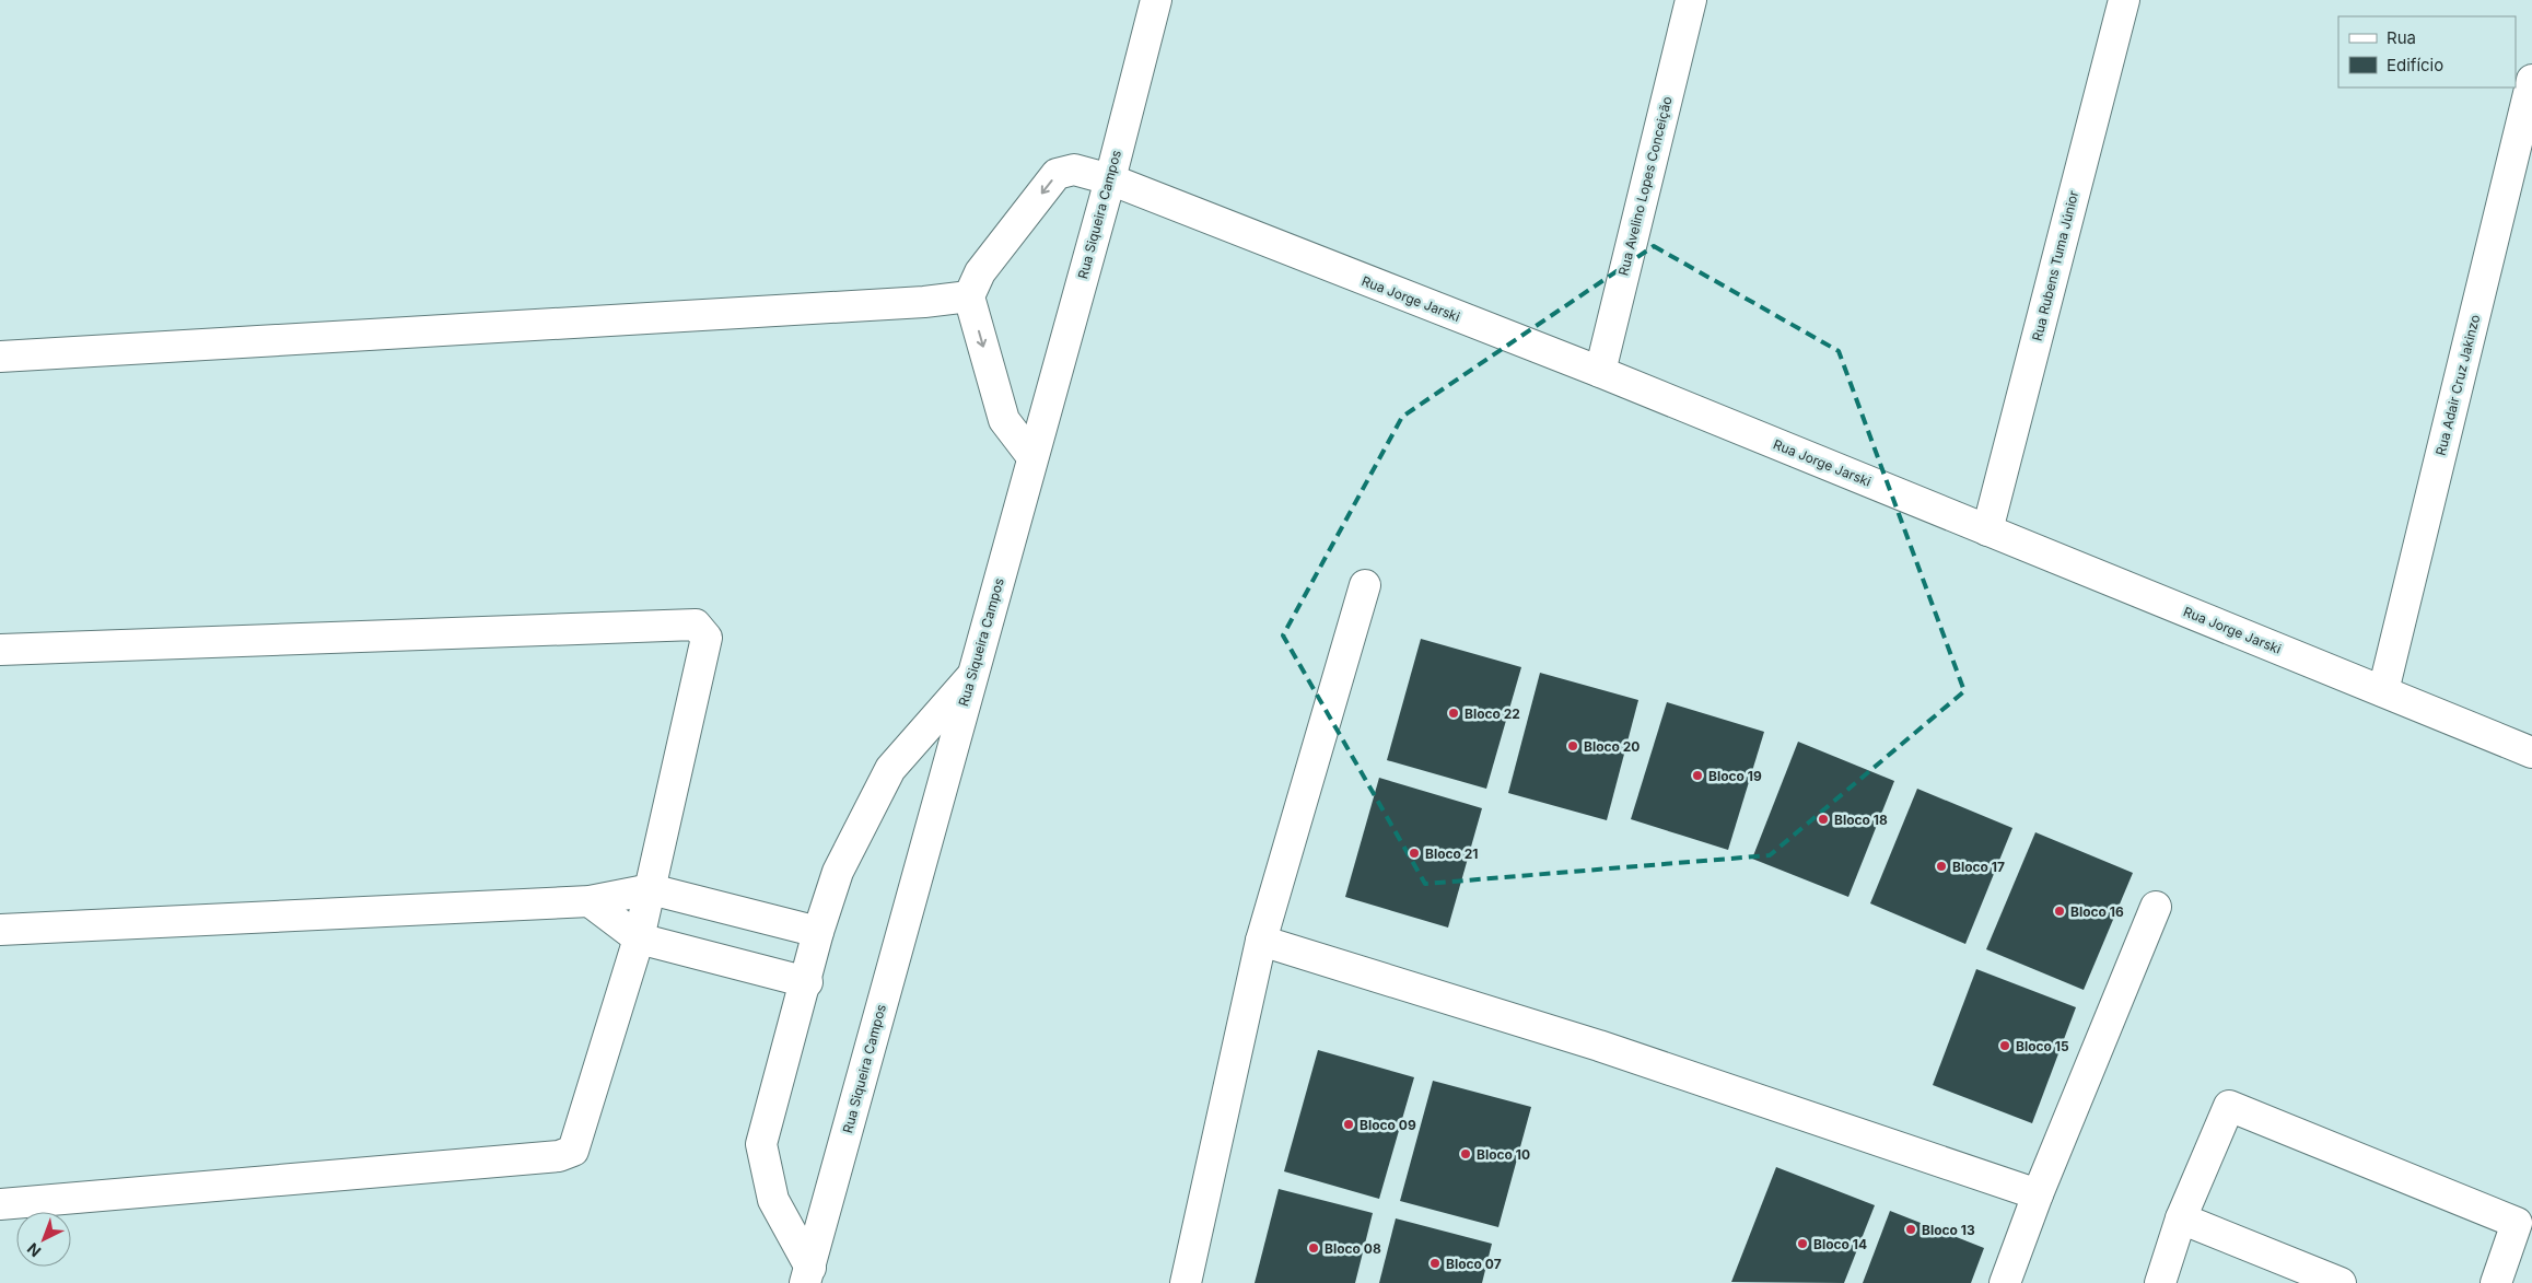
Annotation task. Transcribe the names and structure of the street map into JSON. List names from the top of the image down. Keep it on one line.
{"streets":{"street":["Rua Avelino Lopes Conceição","Rua Siqueira Campos","Rua Rubens Tuma Júnior","Rua Jorge Jarski","Rua Adair Cruz Jakinzo"]},"crossings":[["Rua Avelino Lopes Conceição","Rua Jorge Jarski"],["Rua Siqueira Campos","Rua Jorge Jarski"],["Rua Rubens Tuma Júnior","Rua Jorge Jarski"],["Rua Jorge Jarski","Rua Adair Cruz Jakinzo"]],"places":["Bloco 22","Bloco 20","Bloco 19","Bloco 18","Bloco 21","Bloco 17","Bloco 16","Bloco 15","Bloco 09","Bloco 10","Bloco 13","Bloco 14","Bloco 08","Bloco 07"],"legend":["Rua","Edifício"],"north":"bottom left"}
